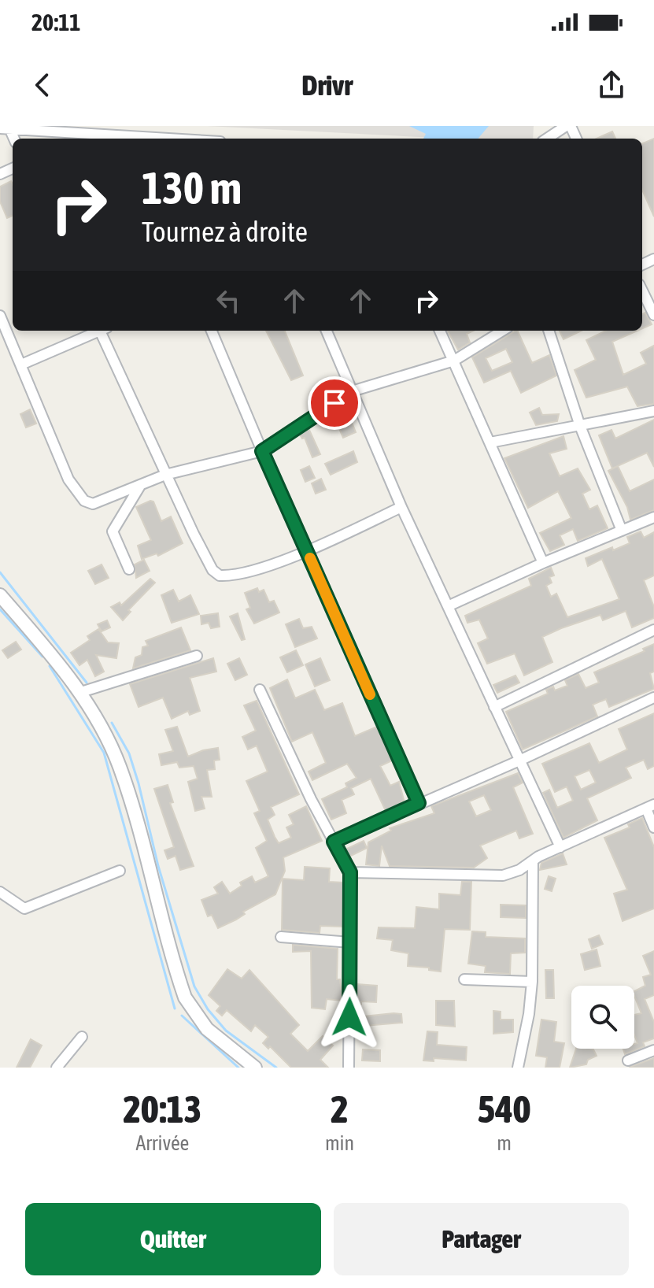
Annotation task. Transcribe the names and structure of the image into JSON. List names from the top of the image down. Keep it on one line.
{"page":{"status":"20:11","header":"Drivr","turn":["130 m","Tournez à droite"],"eta":["20:13","Arrivée","2","min","540","m"],"buttons":["Quitter","Partager"]}}
